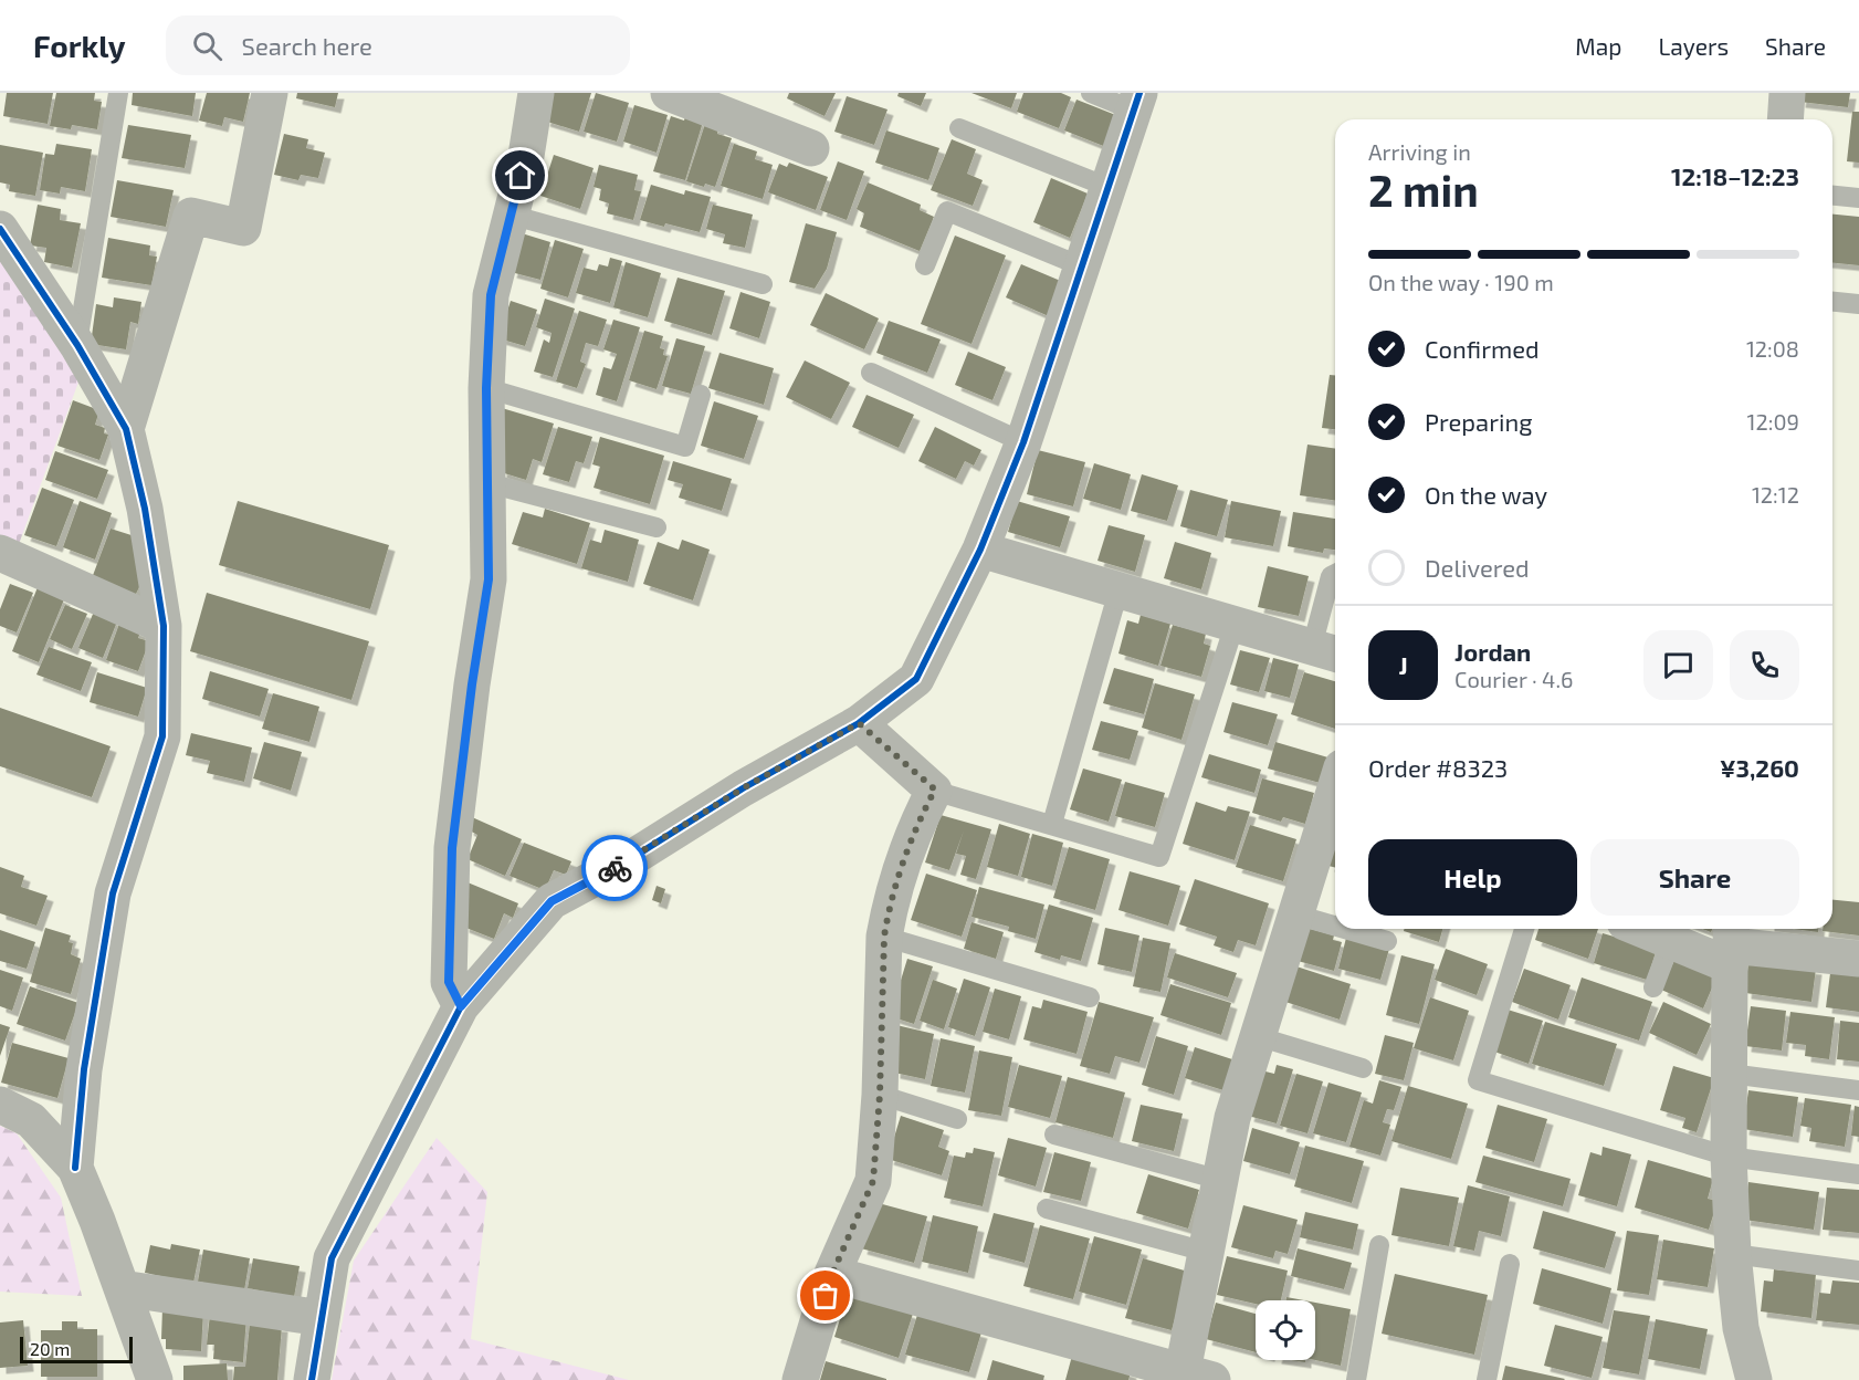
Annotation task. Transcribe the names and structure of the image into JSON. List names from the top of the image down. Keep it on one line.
{"scale_bar":"20 m","page":{"header":"Forkly","search":"Search here","nav":["Map","Layers","Share"],"heading":["2 min","Arriving in","12:18–12:23"],"panel":["Jordan","Courier · 4.6","Order #8323","¥3,260"],"bar":"On the way · 190 m","list":[["Confirmed","12:08"],["Preparing","12:09"],["On the way","12:12"],"Delivered"],"round":"J","buttons":["Help","Share"],"scale":"20 m"}}
